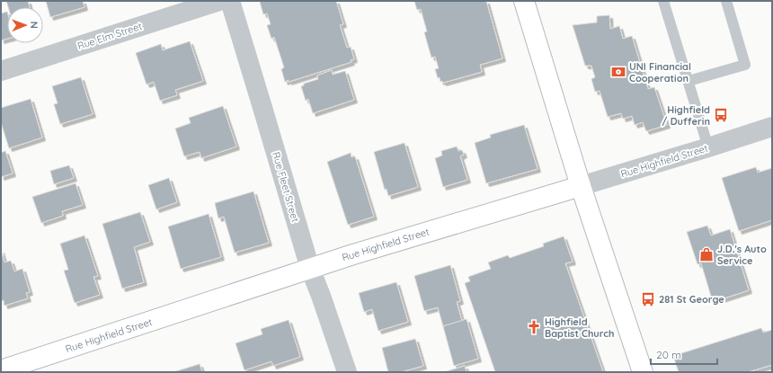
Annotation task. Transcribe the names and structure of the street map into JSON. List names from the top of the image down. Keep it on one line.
{"streets":{"street":["Rue Elm Street","Rue Highfield Street","Rue Fleet Street"]},"crossings":[["Rue Highfield Street","Rue Fleet Street"]],"places":{"bank":["UNI Financial Cooperation"],"bus stop":["Highfield / Dufferin","281 St George"],"shop":["J.D.'s Auto Service"],"church":["Highfield Baptist Church"]},"scale_bar":"20 m","north":"right"}
